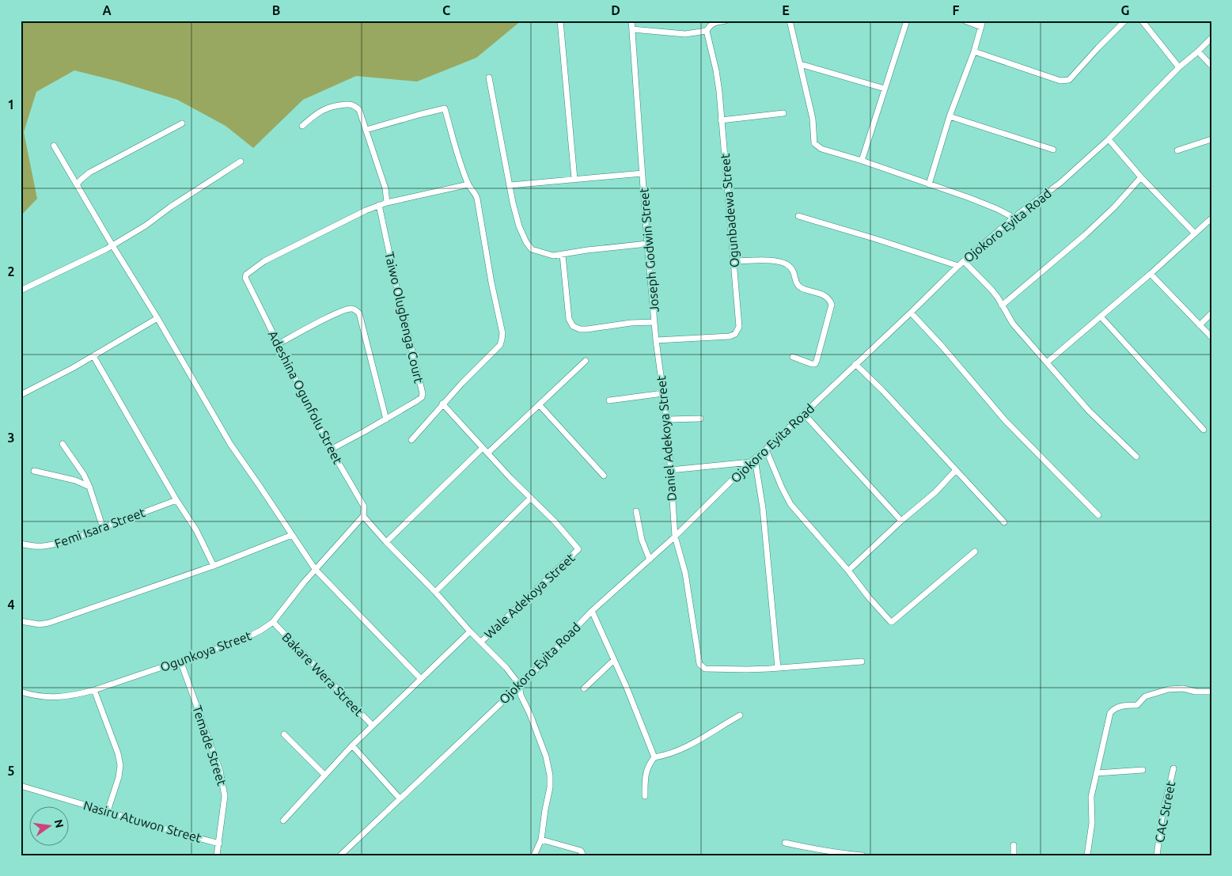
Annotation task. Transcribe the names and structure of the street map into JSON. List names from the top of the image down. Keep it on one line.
{"streets":{"street":["Ogunbadewa Street","Ojokoro Eyita Road","Joseph Godwin Street","Taiwo Olugbenga Court","Adeshina Ogunfolu Street","Daniel Adekoya Street","Femi Isara Street","Wale Adekoya Street","Ogunkoya Street","Bakare Wera Street","Temade Street","CAC Street","Nasiru Atuwon Street"]},"crossings":[["Ogunbadewa Street","Joseph Godwin Street"],["Ogunbadewa Street","Daniel Adekoya Street"],["Ojokoro Eyita Road","Daniel Adekoya Street"],["Joseph Godwin Street","Daniel Adekoya Street"],["Taiwo Olugbenga Court","Adeshina Ogunfolu Street"],["Adeshina Ogunfolu Street","Ogunkoya Street"],["Ogunkoya Street","Bakare Wera Street"],["Ogunkoya Street","Temade Street"],["Temade Street","Nasiru Atuwon Street"]],"north":"right","grid":{"columns":["A","B","C","D","E","F","G"],"rows":["1","2","3","4","5"]}}
